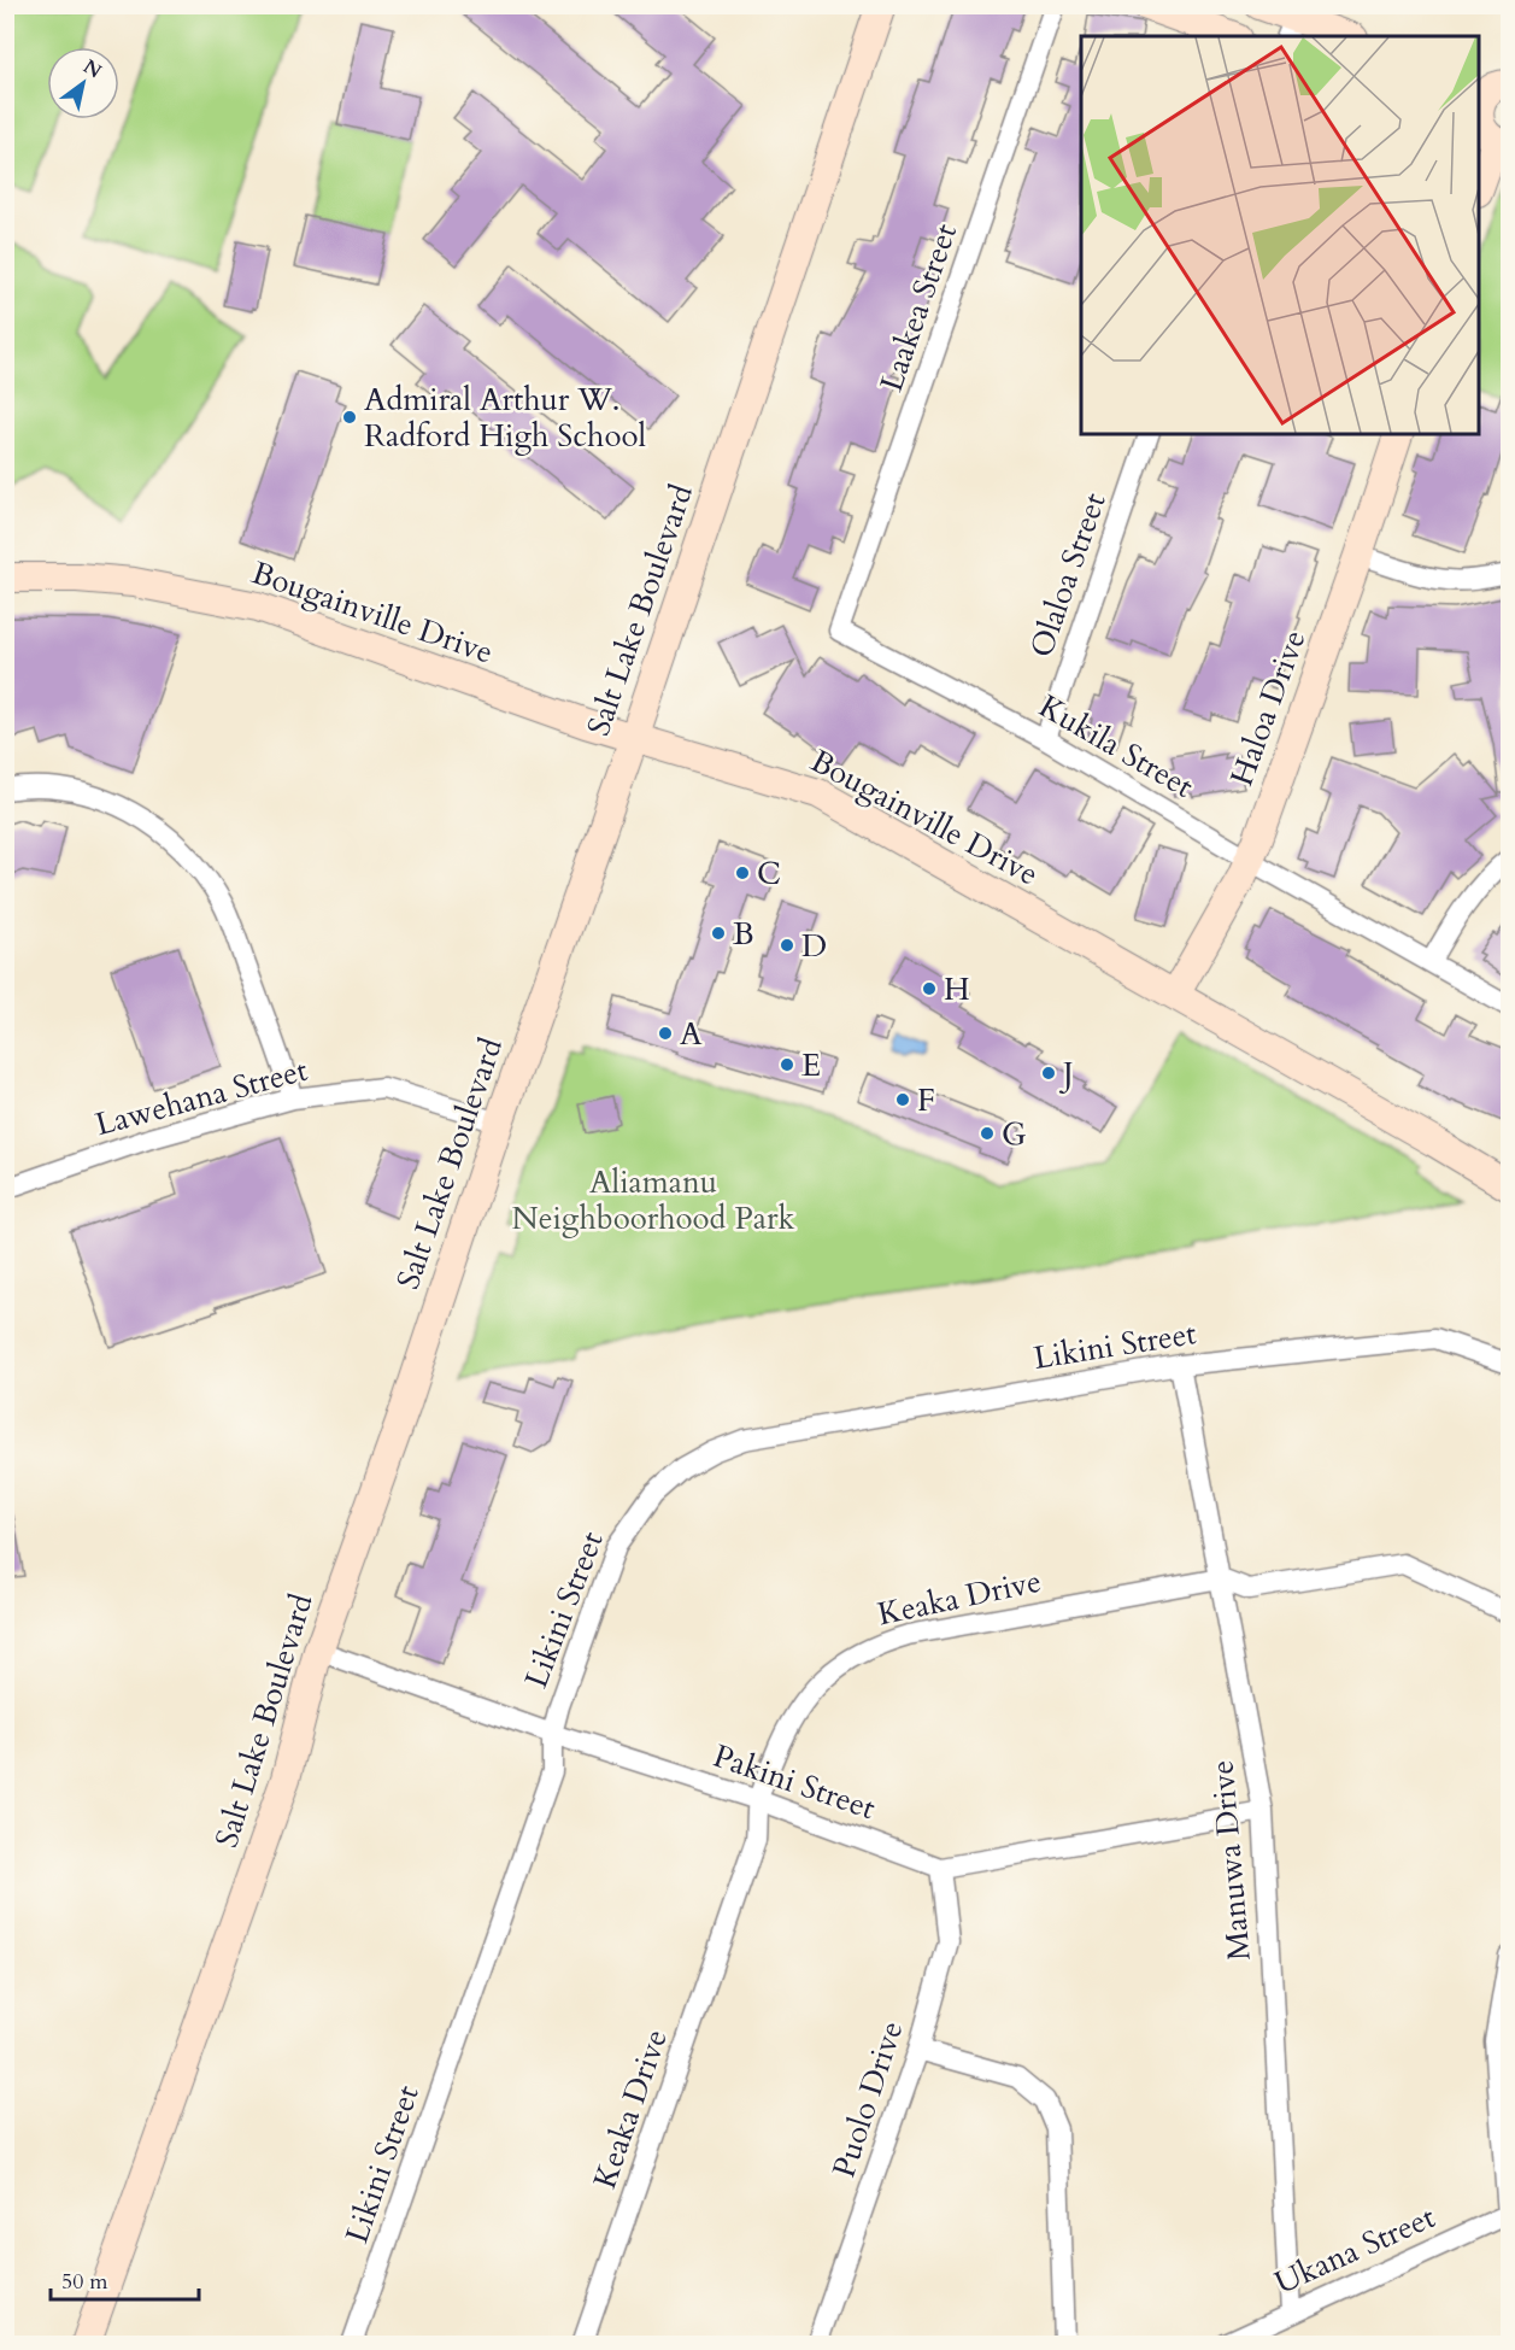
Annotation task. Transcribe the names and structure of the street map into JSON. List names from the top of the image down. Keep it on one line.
{"streets":{"street":["Laakea Street","Olaloa Street","Salt Lake Boulevard","Bougainville Drive","Haloa Drive","Kukila Street","Lawehana Street","Likini Street","Keaka Drive","Pakini Street","Manuwa Drive","Puolo Drive","Ukana Street"]},"crossings":[["Laakea Street","Kukila Street"],["Olaloa Street","Kukila Street"],["Salt Lake Boulevard","Bougainville Drive"],["Salt Lake Boulevard","Lawehana Street"],["Salt Lake Boulevard","Pakini Street"],["Bougainville Drive","Haloa Drive"],["Haloa Drive","Kukila Street"],["Likini Street","Pakini Street"],["Likini Street","Manuwa Drive"],["Keaka Drive","Pakini Street"],["Keaka Drive","Manuwa Drive"],["Pakini Street","Puolo Drive"],["Manuwa Drive","Ukana Street"]],"parks":["Aliamanu Neighboorhood Park"],"places":["Admiral Arthur W. Radford High School","C","B","D","H","A","E","J","F","G"],"scale_bar":"50 m","north":"top right"}
